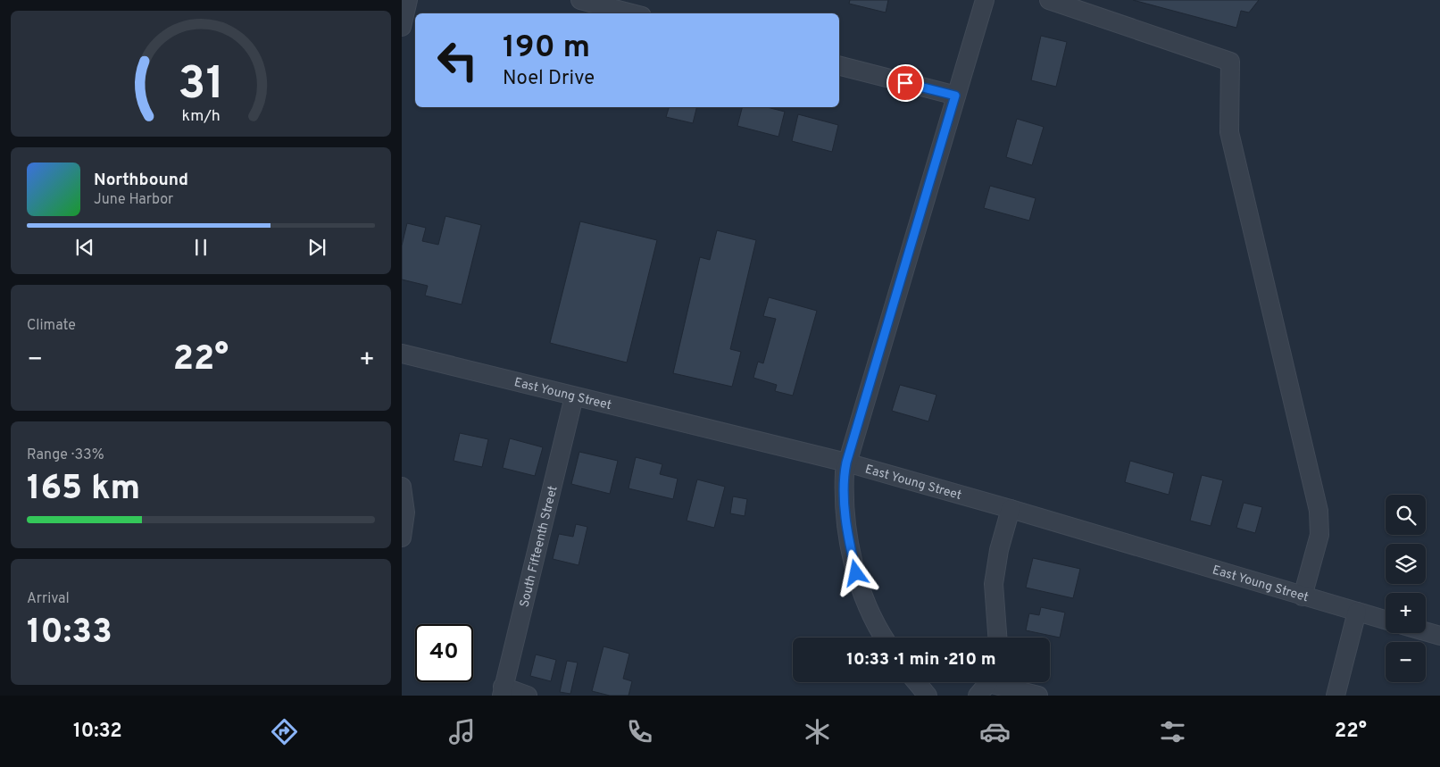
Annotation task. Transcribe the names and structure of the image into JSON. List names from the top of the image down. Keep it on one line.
{"streets":{"street":["East Young Street","South Fifteenth Street"]},"crossings":[["East Young Street","South Fifteenth Street"]],"page":{"turn":["190 m","Noel Drive"],"song":["Northbound","June Harbor"],"tile":["Climate",["Range · 33%","165 km"],["Arrival","10:33"]],"heat":["−","22°","+"],"map_buttons":["+","−"],"limit":"40","trip":"10:33 · 1 min · 210 m","tabs":["10:32","22°"],"gauge":["31","km/h"]}}
